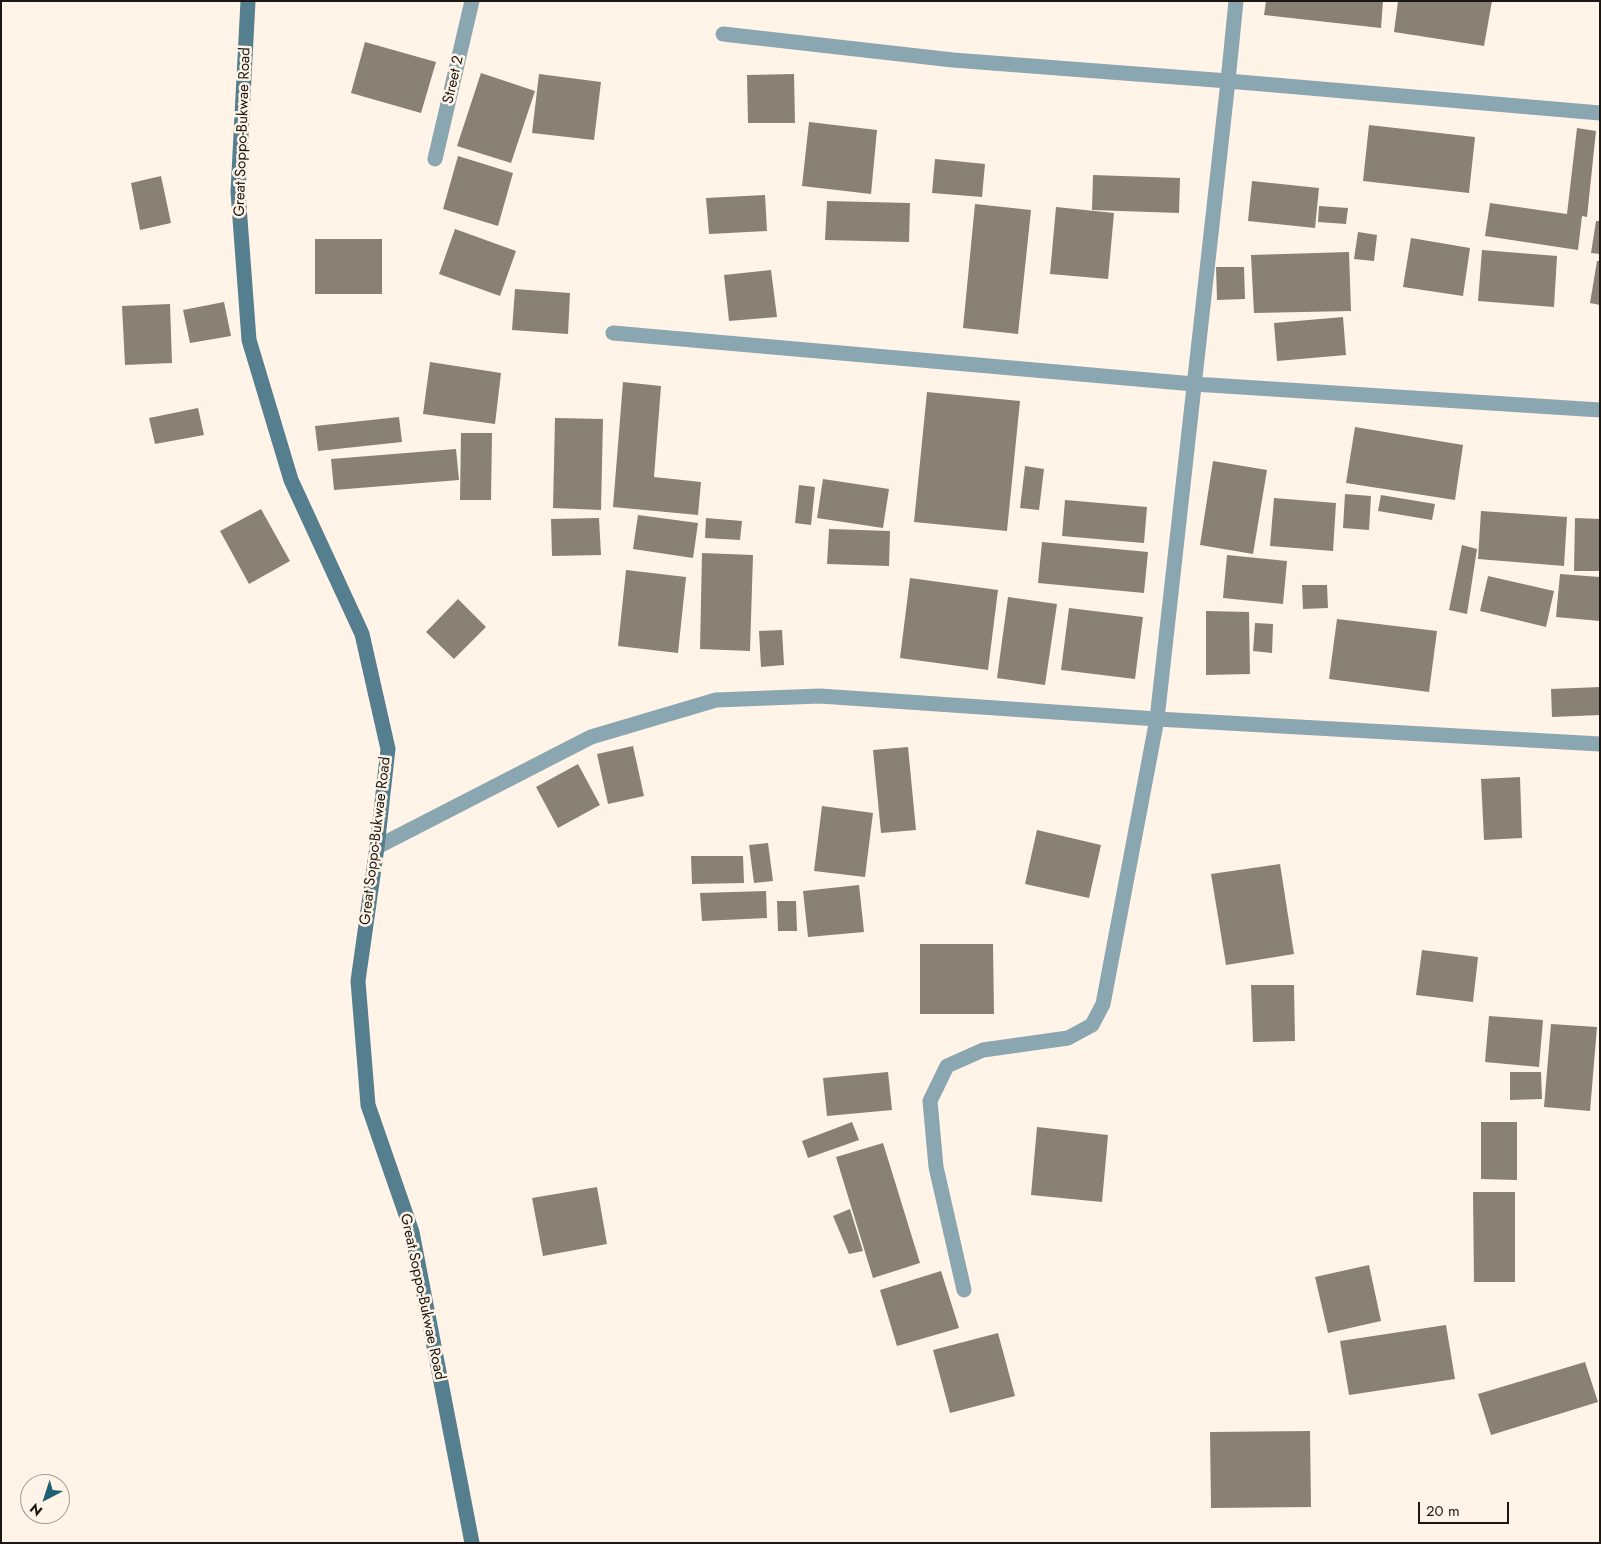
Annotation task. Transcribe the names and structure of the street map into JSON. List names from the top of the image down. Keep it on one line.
{"streets":{"street":["Street 2","Great Soppo-Bukwae Road"]},"scale_bar":"20 m","north":"bottom left"}
